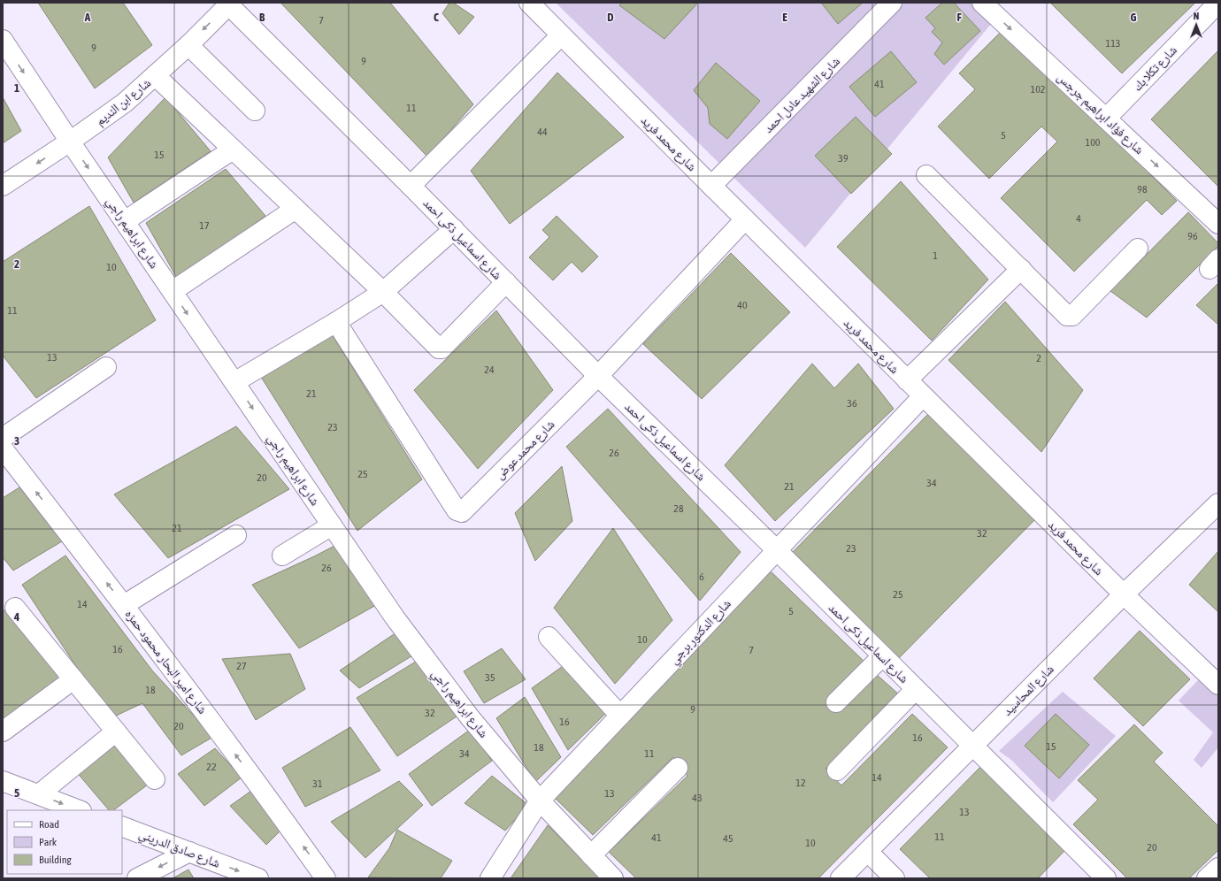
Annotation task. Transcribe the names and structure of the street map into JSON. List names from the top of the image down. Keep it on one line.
{"streets":{"street":["شارع تكلا بك","شارع الشهيد عادل احمد","شارع ابن النديم","شارع فؤاد ابراهيم جرجس","شارع محمد فريد","شارع ابراهيم راجي","شارع اسماعيل ذكى احمد","شارع محمد عوض","شارع الدكتور برجي","شارع امير البحار محمود حمزه","شارع المحاسيد","شارع صادق الدريني"]},"crossings":[["شارع تكلا بك","شارع فؤاد ابراهيم جرجس"],["شارع الشهيد عادل احمد","شارع محمد فريد"],["شارع ابن النديم","شارع ابراهيم راجي"],["شارع ابن النديم","شارع اسماعيل ذكى احمد"],["شارع محمد فريد","شارع محمد عوض"],["شارع محمد فريد","شارع الدكتور برجي"],["شارع محمد فريد","شارع المحاسيد"],["شارع ابراهيم راجي","شارع الدكتور برجي"],["شارع اسماعيل ذكى احمد","شارع محمد عوض"],["شارع اسماعيل ذكى احمد","شارع الدكتور برجي"],["شارع اسماعيل ذكى احمد","شارع المحاسيد"]],"one_way":["شارع ابن النديم","شارع صادق الدريني"],"house_numbers":["7","113","9","9","41","102","11","44","5","100","15","39","98","4","17","96","1","10","40","11","13","2","24","21","36","23","26","25","20","34","21","28","21","32","23","26","6","25","14","5","10","16","7","27","35","18","9","32","16","20","16","15","18","34","11","22","14","12","31","13","43","13","11","41","45","10","20"],"legend":["Road","Park","Building"],"north":"top","grid":{"columns":["A","B","C","D","E","F","G"],"rows":["1","2","3","4","5"]}}
